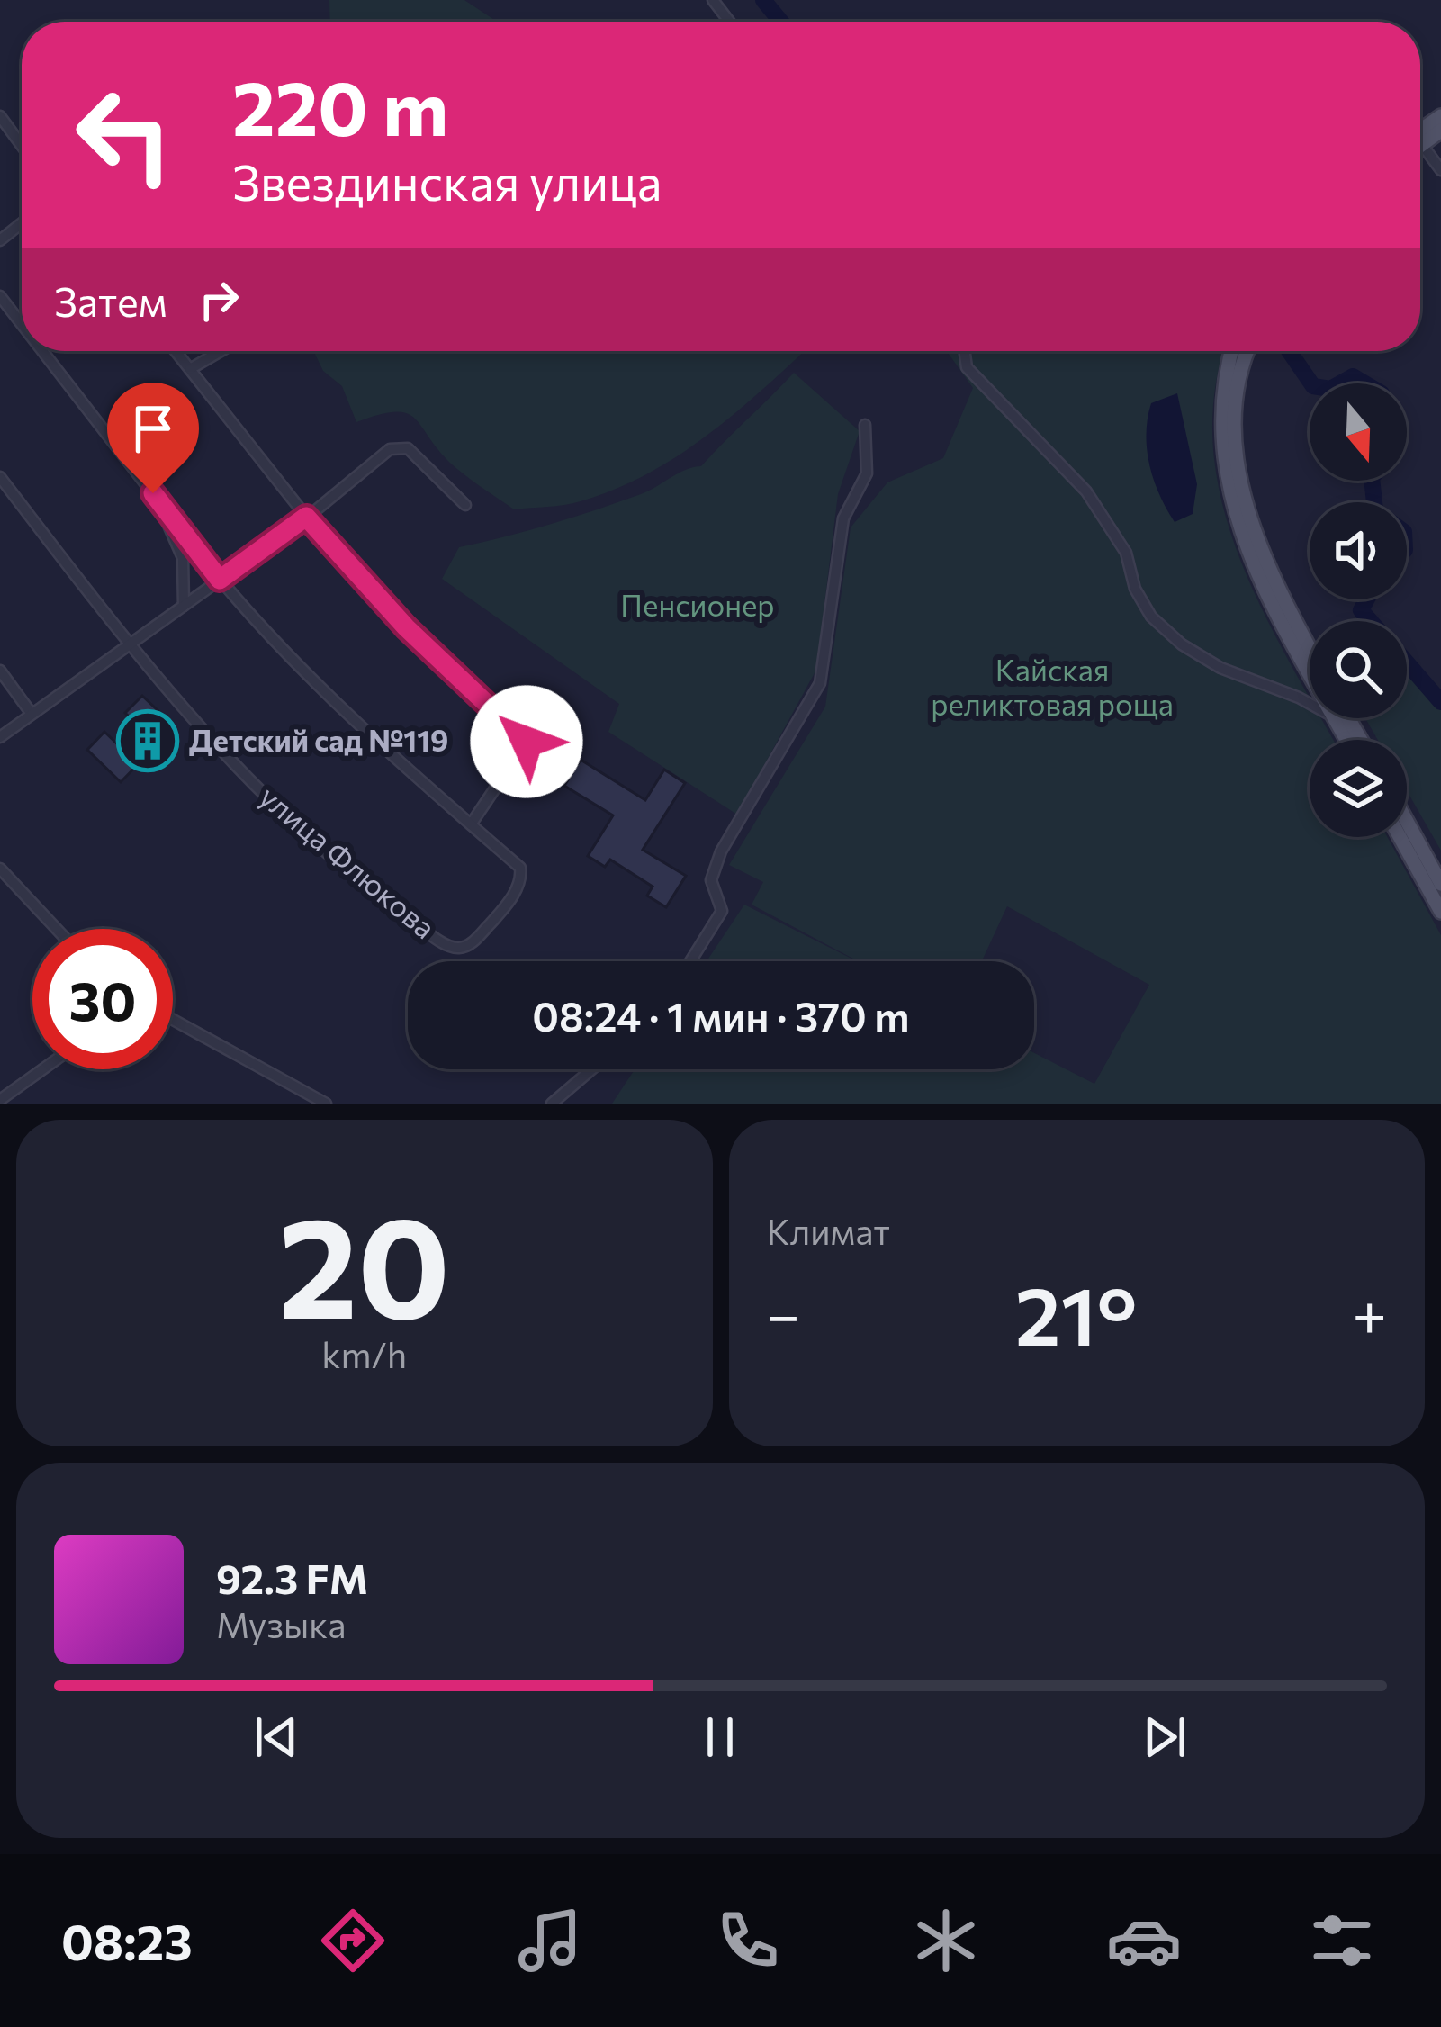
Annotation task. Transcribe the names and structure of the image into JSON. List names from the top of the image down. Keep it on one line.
{"streets":{"street":["улица Флюкова"]},"parks":["Пенсионер","Кайская реликтовая роща"],"places":{"building":["Детский сад №119"]},"north":"bottom","page":{"turn":["220 m","Звездинская улица"],"then":"Затем","limit":"30","trip":"08:24 · 1 мин · 370 m","tile":[["20","km/h"],"Климат"],"heat":["−","21°","+"],"song":["92.3 FM","Музыка"],"tabs":"08:23"}}
